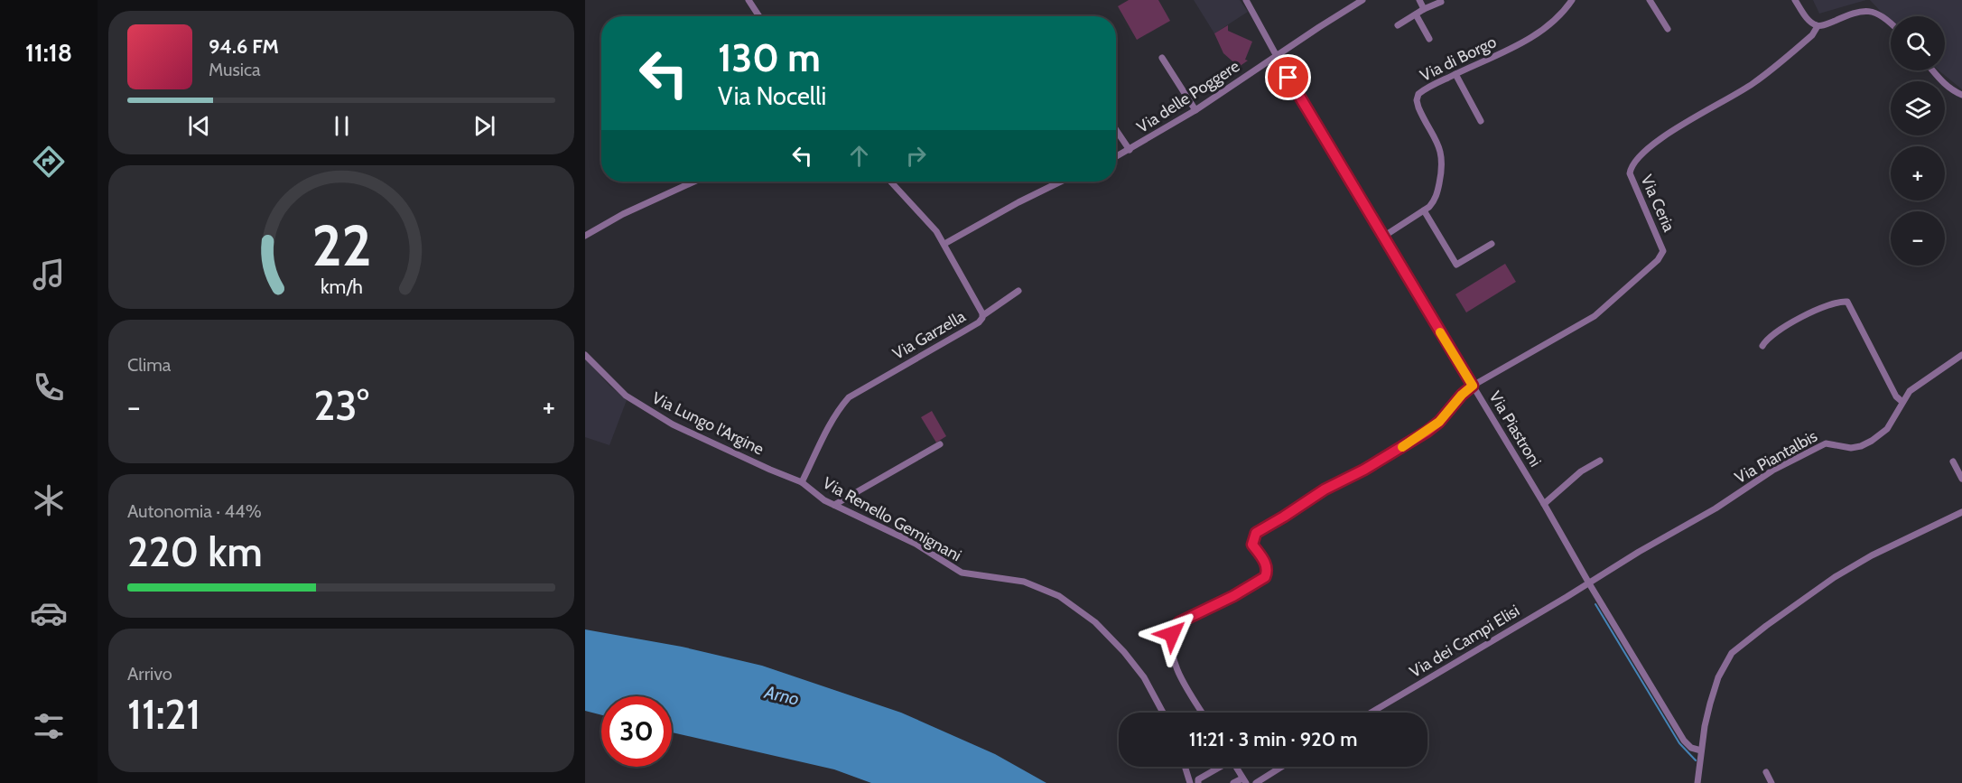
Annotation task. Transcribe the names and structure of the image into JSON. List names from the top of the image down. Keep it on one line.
{"streets":{"street":["Via di Borgo","Via delle Poggere","Via Ceria","Via Garzella","Via Lungo l'Argine","Via Piastroni","Via Piantalbis","Via Renello Gemignani","Via dei Campi Elisi"]},"crossings":[["Via di Borgo","Via Piastroni"],["Via delle Poggere","Via Piastroni"],["Via Ceria","Via Piastroni"],["Via Garzella","Via Lungo l'Argine"],["Via Garzella","Via Renello Gemignani"],["Via Lungo l'Argine","Via Renello Gemignani"],["Via Piastroni","Via Piantalbis"],["Via Piastroni","Via dei Campi Elisi"],["Via Piantalbis","Via dei Campi Elisi"]],"water":["Arno"],"page":{"tabs":"11:18","map_buttons":["+","−"],"turn":["130 m","Via Nocelli"],"song":["94.6 FM","Musica"],"tile":["Clima",["Autonomia · 44%","220 km"],["Arrivo","11:21"]],"heat":["−","23°","+"],"limit":"30","trip":"11:21 · 3 min · 920 m","gauge":["22","km/h"]}}
